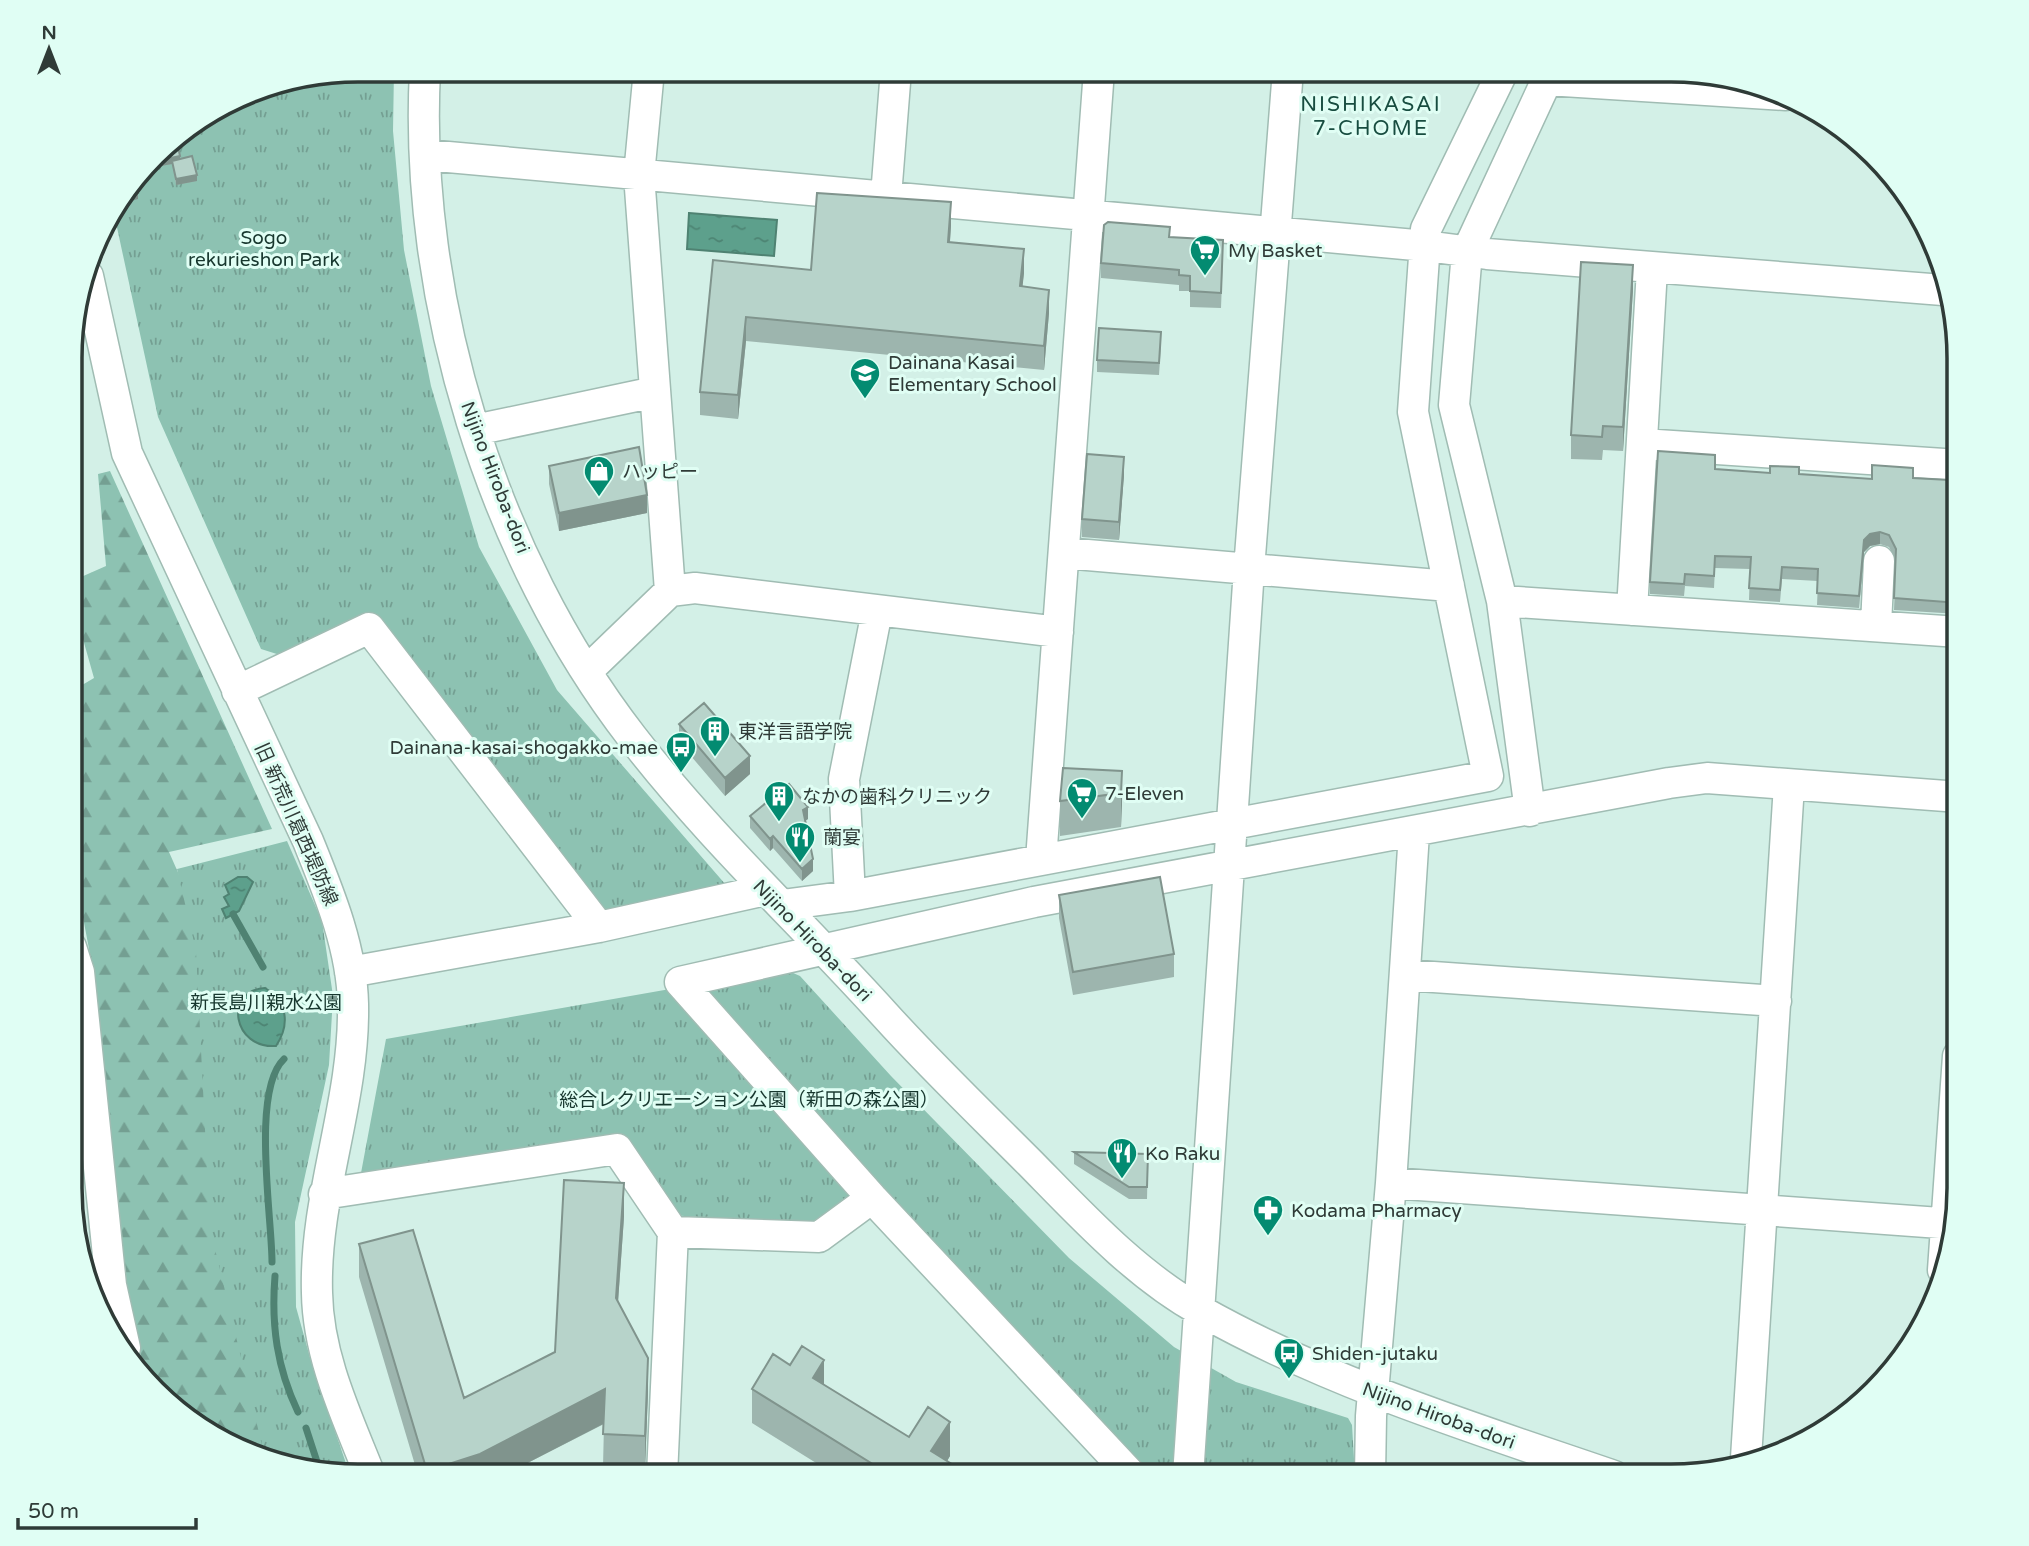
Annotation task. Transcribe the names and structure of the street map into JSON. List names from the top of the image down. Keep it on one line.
{"streets":{"street":["Nijino Hiroba-dori","旧 新荒川葛西堤防線"]},"districts":["NISHIKASAI 7-CHOME"],"parks":["Sogo rekurieshon Park","新長島川親水公園","総合レクリエーション公園（新田の森公園）"],"places":{"supermarket":["My Basket","7-Eleven"],"school or university":["Dainana Kasai Elementary School"],"shop":["ハッピー"],"building":["東洋言語学院","なかの歯科クリニック"],"bus stop":["Dainana-kasai-shogakko-mae","Shiden-jutaku"],"restaurant":["蘭宴","Ko Raku"],"pharmacy":["Kodama Pharmacy"]},"scale_bar":"50 m","north":"top"}
